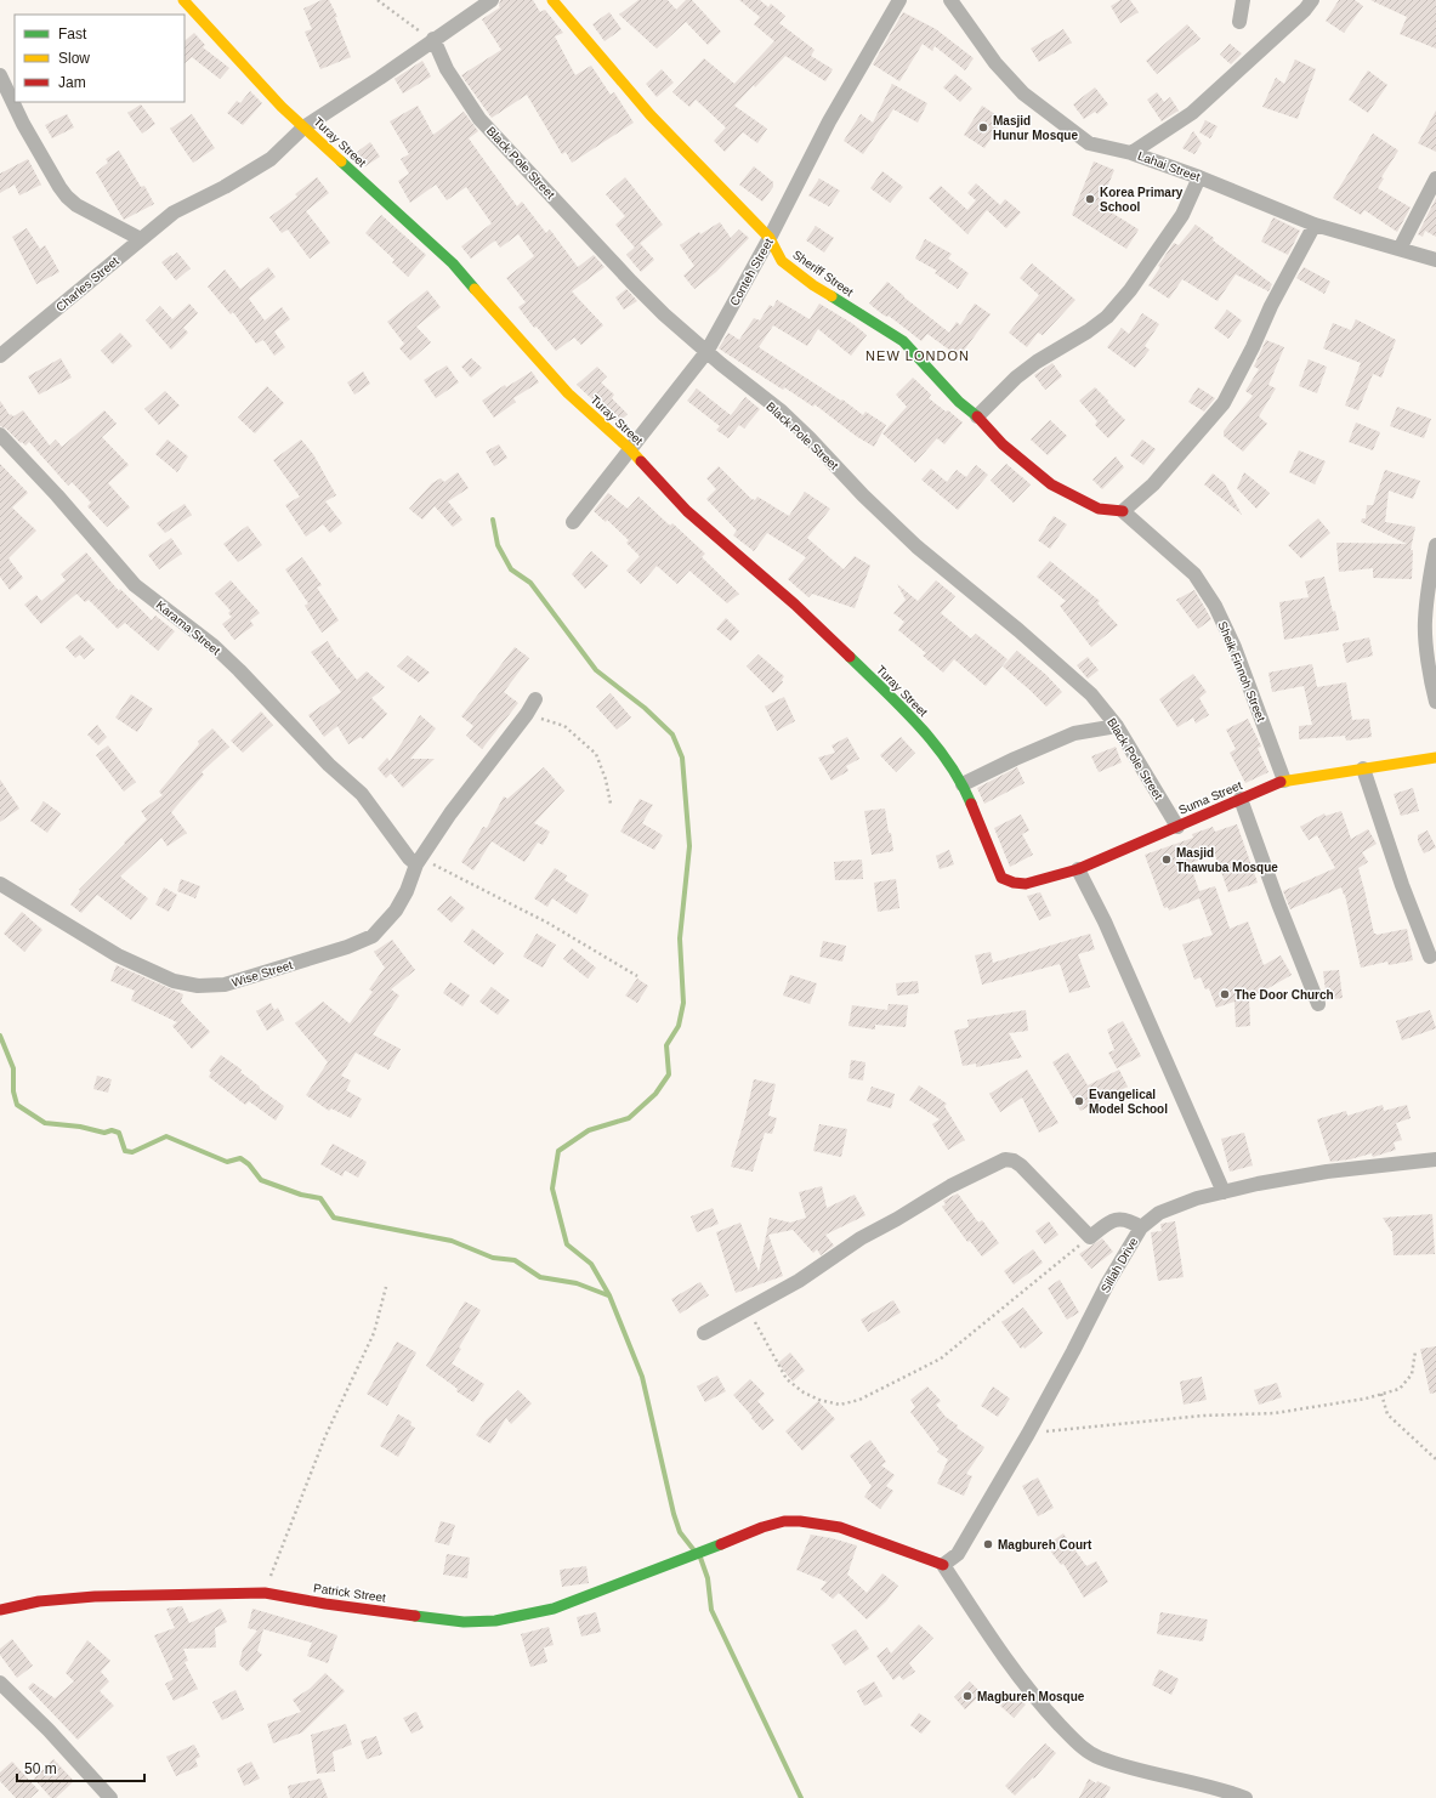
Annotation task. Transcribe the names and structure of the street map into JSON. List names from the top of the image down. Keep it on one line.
{"streets":{"street":["Turay Street","Black Pole Street","Lahai Street","Conteh Street","Sheriff Street","Charles Street","Karama Street","Sheik Finnoh Street","Suma Street","Wise Street","Sillah Drive","Patrick Street"]},"crossings":[["Turay Street","Conteh Street"],["Turay Street","Charles Street"],["Turay Street","Suma Street"],["Black Pole Street","Conteh Street"],["Black Pole Street","Charles Street"],["Black Pole Street","Suma Street"],["Conteh Street","Sheriff Street"],["Sheriff Street","Sheik Finnoh Street"],["Karama Street","Wise Street"],["Sheik Finnoh Street","Suma Street"],["Sillah Drive","Patrick Street"]],"districts":["NEW LONDON"],"places":["Masjid Hunur Mosque","Korea Primary School","Masjid Thawuba Mosque","The Door Church","Evangelical Model School","Magbureh Court","Magbureh Mosque"],"legend":["Fast","Slow","Jam"],"scale_bar":"50 m"}
